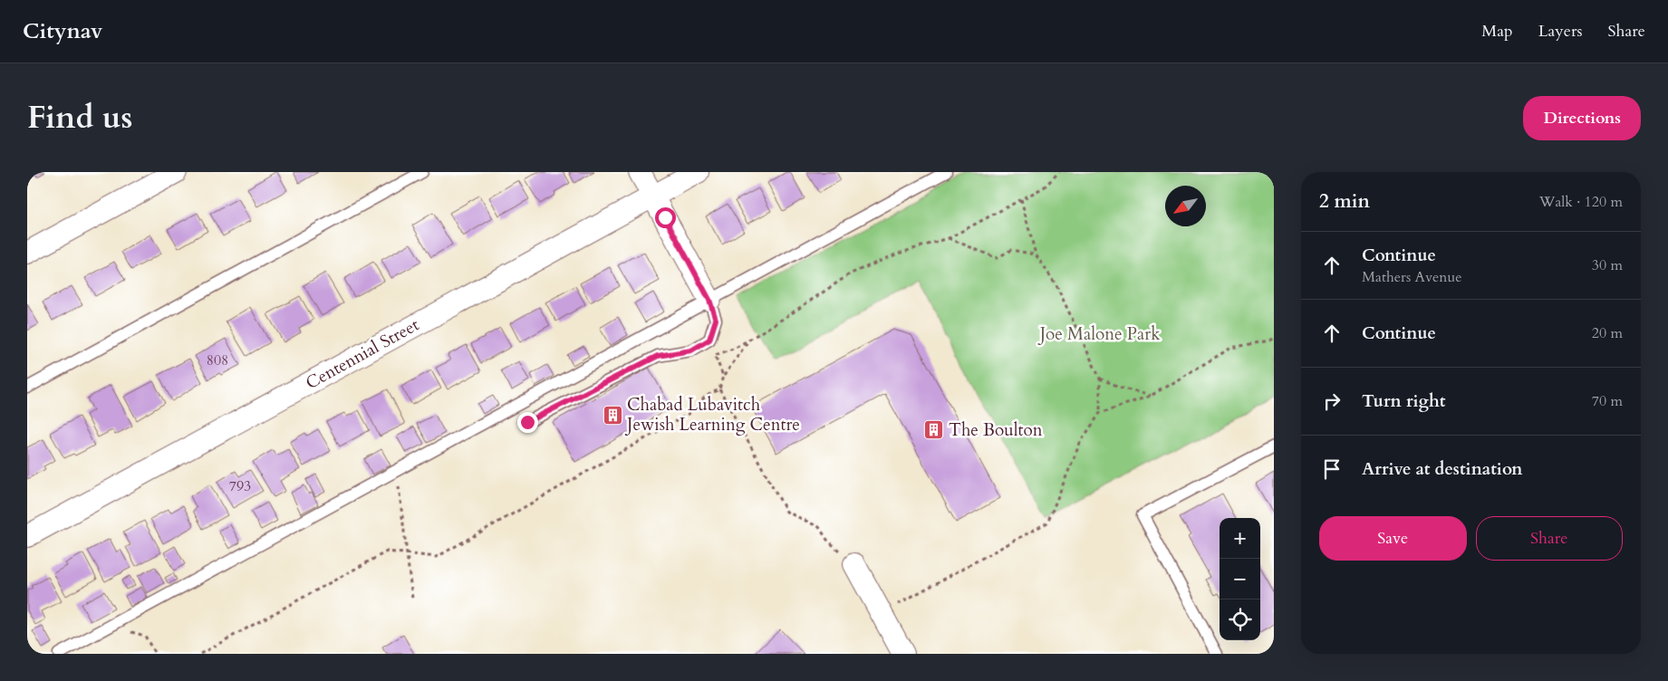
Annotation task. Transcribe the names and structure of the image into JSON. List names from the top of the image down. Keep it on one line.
{"streets":{"street":["Centennial Street"]},"parks":["Joe Malone Park"],"places":{"building":["Chabad Lubavitch Jewish Learning Centre","The Boulton"]},"house_numbers":["808","793"],"north":"bottom left","page":{"header":"Citynav","nav":["Map","Layers","Share"],"title":"Find us","buttons":["Directions",["Save","Share"]],"heading":["2 min","Walk · 120 m"],"list":[["Continue","Mathers Avenue","30 m"],["Continue","20 m"],["Turn right","70 m"],"Arrive at destination"],"map_buttons":["+","−"]}}
